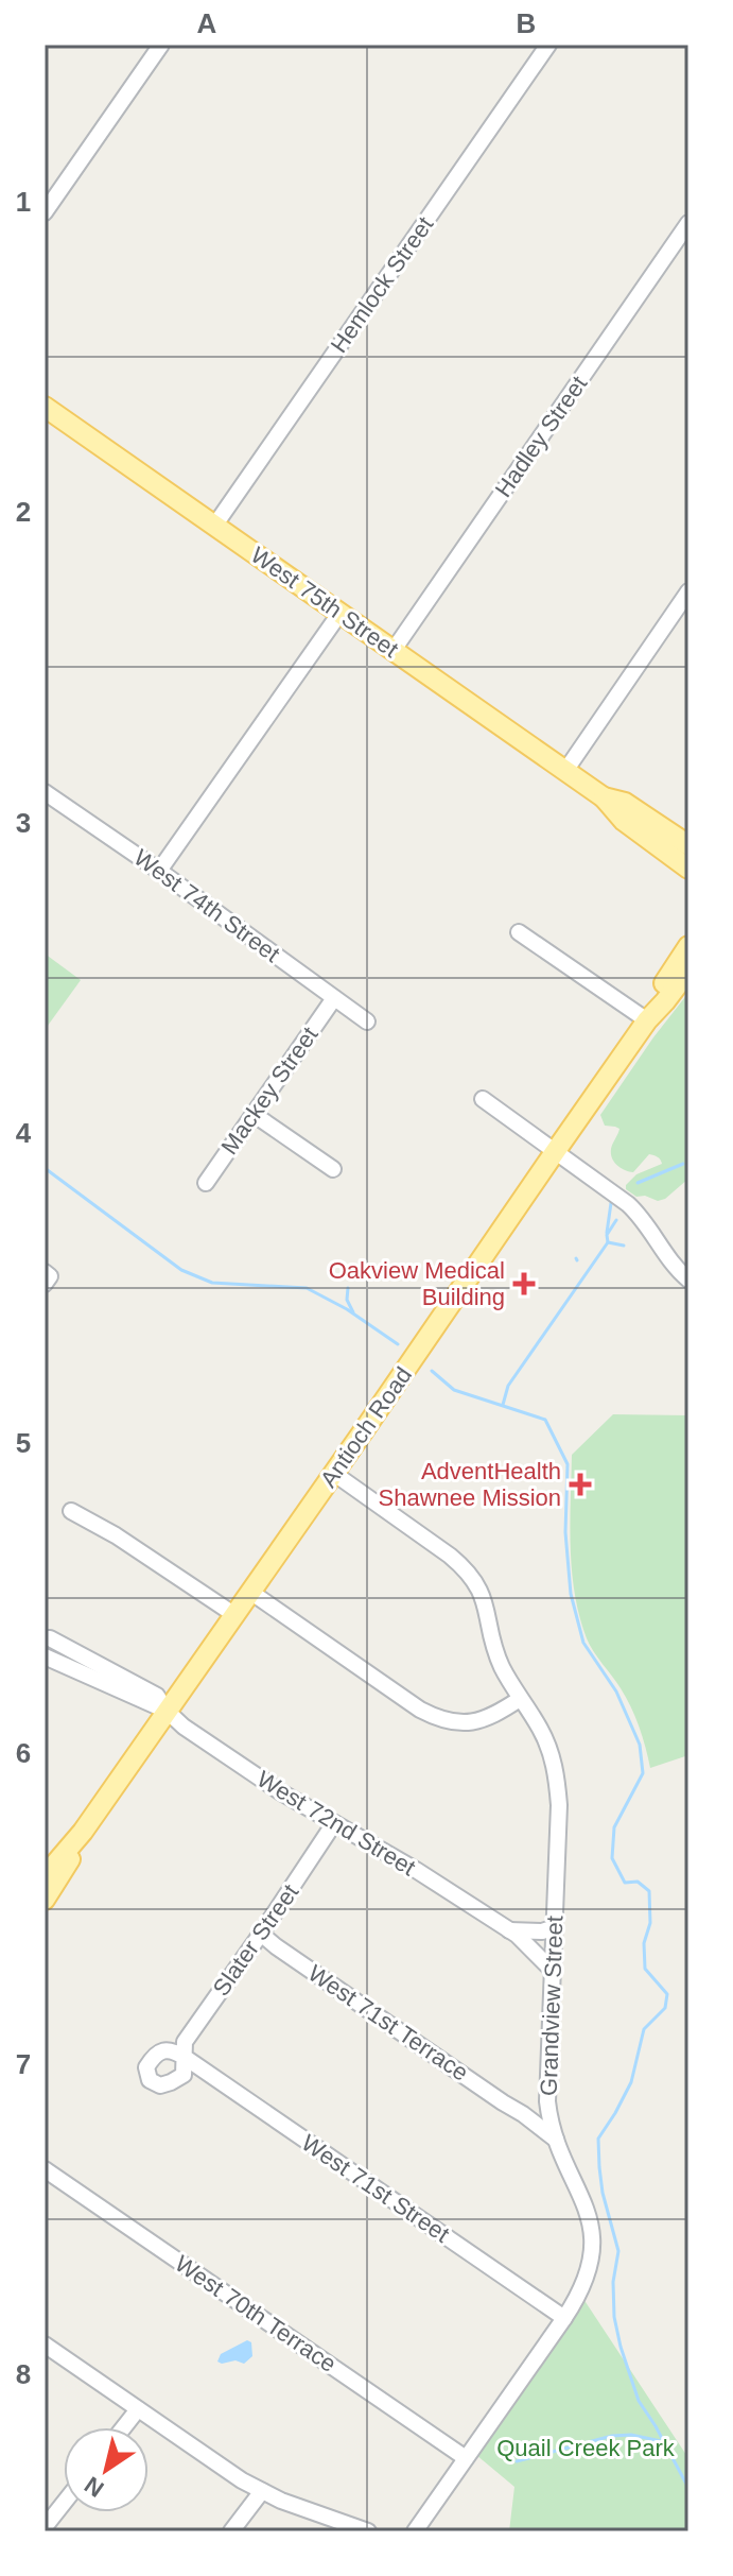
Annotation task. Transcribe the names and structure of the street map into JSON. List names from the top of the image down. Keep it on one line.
{"streets":{"main road":["West 75th Street","Antioch Road"],"street":["Hemlock Street","Hadley Street","West 74th Street","Mackey Street","West 72nd Street","Slater Street","Grandview Street","West 71st Terrace","West 71st Street","West 70th Terrace"]},"crossings":[["Hemlock Street","West 75th Street"],["Hadley Street","West 75th Street"],["West 74th Street","Mackey Street"],["Antioch Road","West 72nd Street"],["Antioch Road","Grandview Street"],["West 72nd Street","Slater Street"],["West 72nd Street","Grandview Street"],["Slater Street","West 71st Terrace"],["Slater Street","West 71st Street"],["Grandview Street","West 71st Terrace"],["Grandview Street","West 71st Street"],["Grandview Street","West 70th Terrace"]],"parks":["Quail Creek Park"],"places":{"health":["Oakview Medical Building","AdventHealth Shawnee Mission"]},"north":"bottom left","grid":{"columns":["A","B"],"rows":["1","2","3","4","5","6","7","8"]}}
